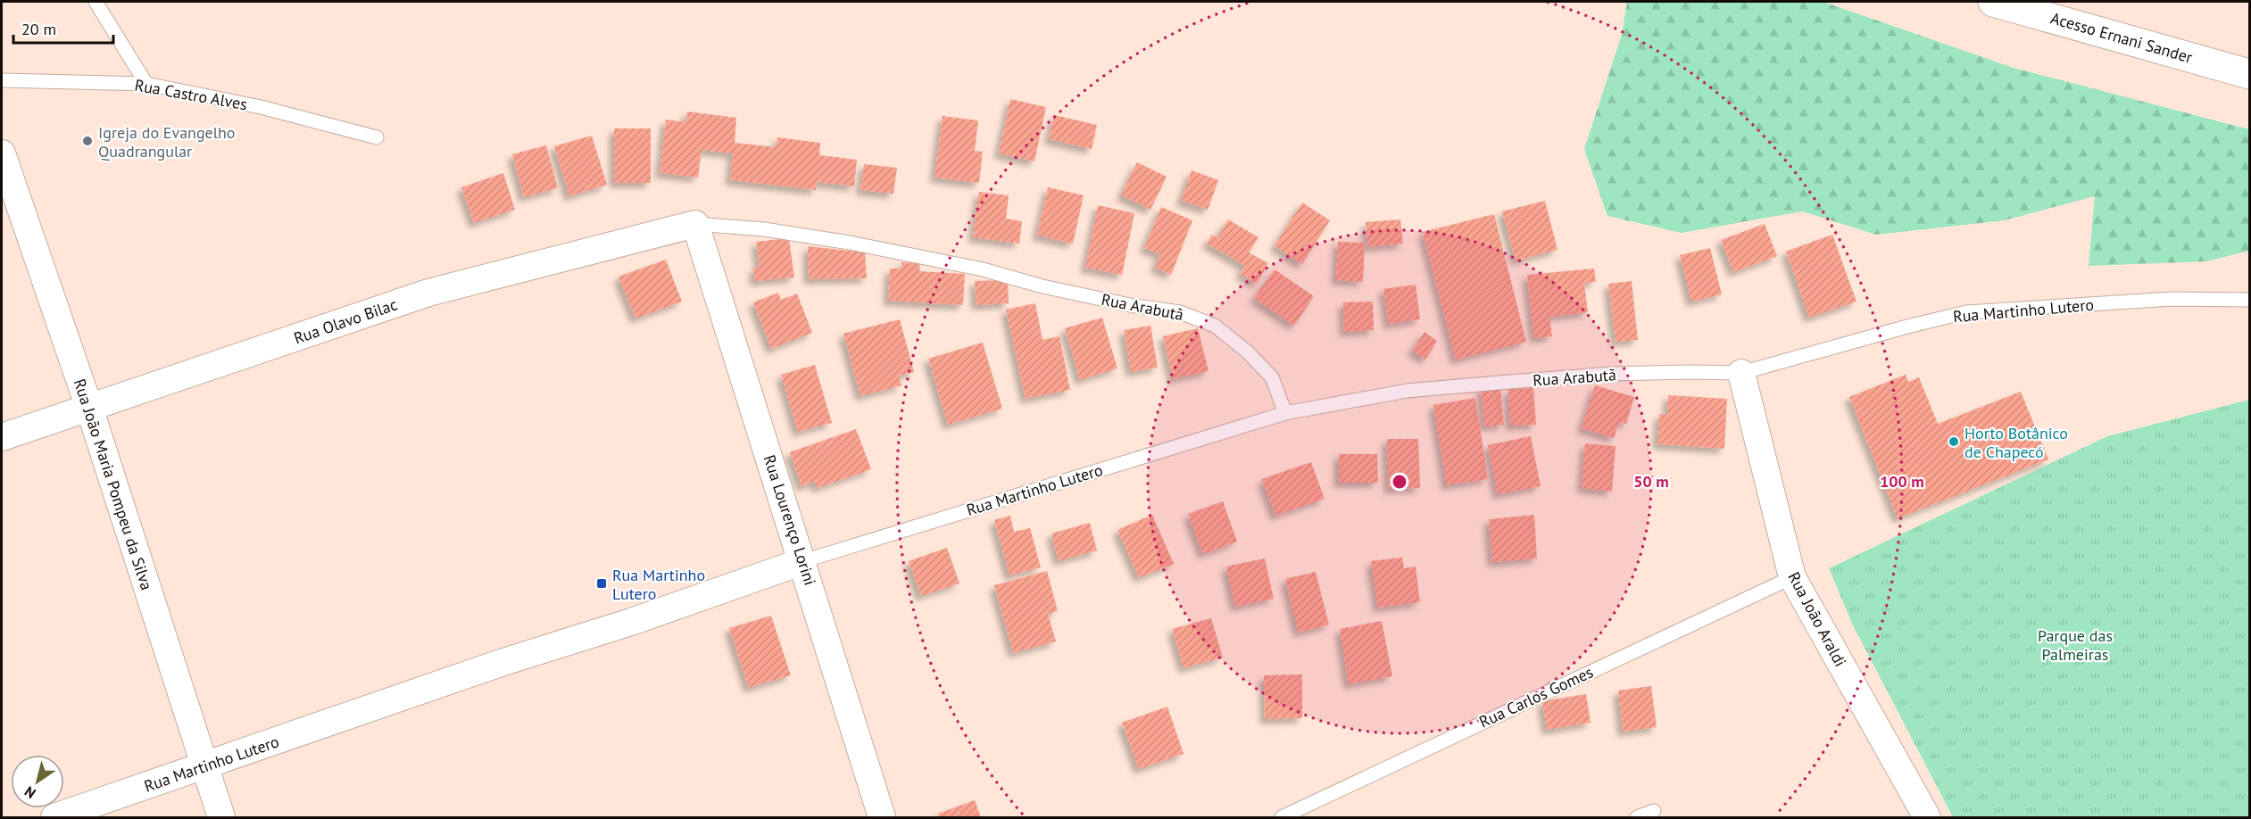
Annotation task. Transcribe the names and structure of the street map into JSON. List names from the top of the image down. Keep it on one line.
{"streets":{"highway":["Acesso Ernani Sander"],"street":["Rua Martinho Lutero","Rua Olavo Bilac","Rua João Maria Pompeu da Silva","Rua Lourenço Lorini","Rua João Araldi"],"lane":["Rua Castro Alves","Rua Arabutã","Rua Carlos Gomes"]},"crossings":[["Rua Arabutã","Rua Martinho Lutero"],["Rua Arabutã","Rua Olavo Bilac"],["Rua Arabutã","Rua Lourenço Lorini"],["Rua Arabutã","Rua João Araldi"],["Rua Martinho Lutero","Rua João Maria Pompeu da Silva"],["Rua Martinho Lutero","Rua Lourenço Lorini"],["Rua Martinho Lutero","Rua João Araldi"],["Rua Olavo Bilac","Rua João Maria Pompeu da Silva"],["Rua Olavo Bilac","Rua Lourenço Lorini"],["Rua João Araldi","Rua Carlos Gomes"]],"parks":["Parque das Palmeiras"],"places":{"other":["Igreja do Evangelho Quadrangular","Horto Botânico de Chapecó"],"transit":["Rua Martinho Lutero"]},"scale_bar":"20 m","north":"bottom left","rings":["50 m","100 m"]}
